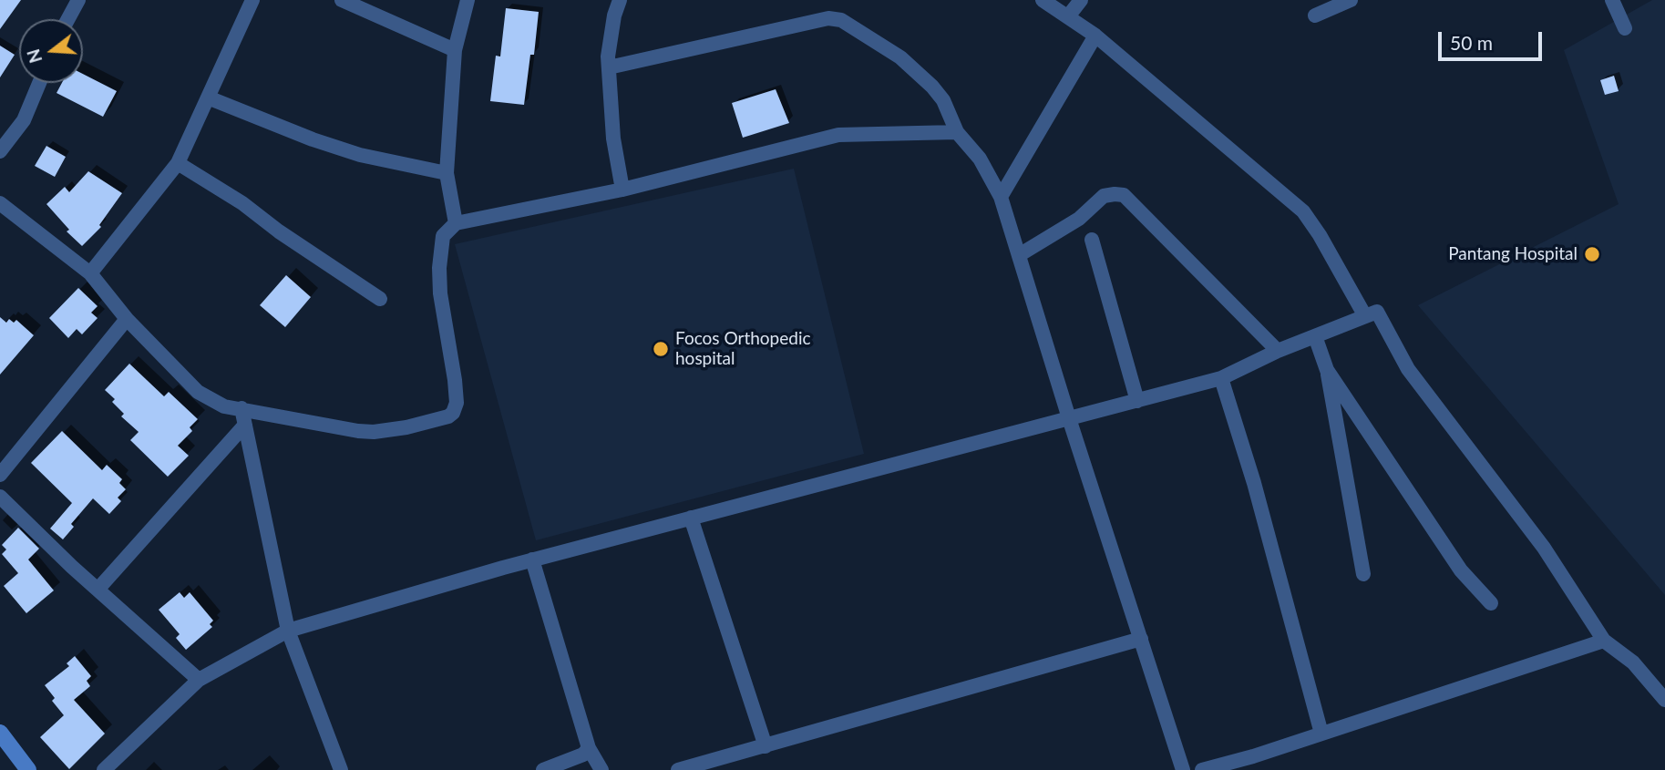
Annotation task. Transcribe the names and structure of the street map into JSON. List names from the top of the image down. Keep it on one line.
{"places":["Pantang Hospital","Focos Orthopedic hospital"],"scale_bar":"50 m","north":"left"}
